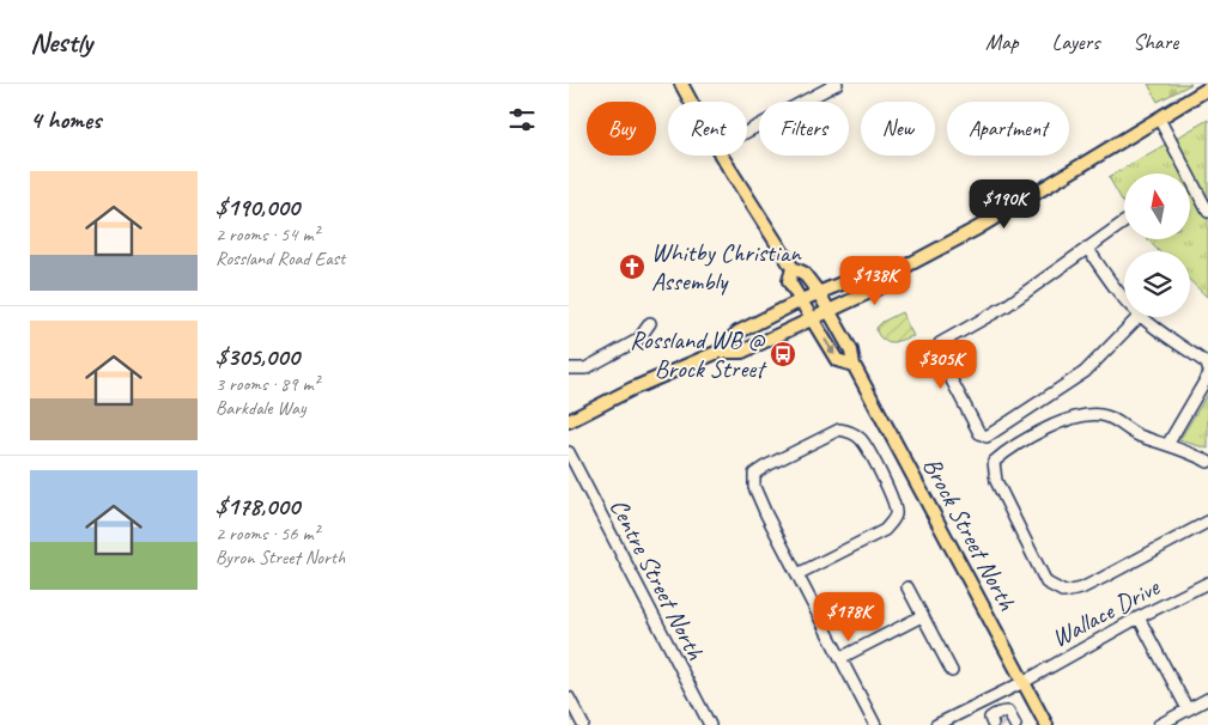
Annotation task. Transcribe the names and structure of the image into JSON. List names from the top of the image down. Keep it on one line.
{"streets":{"main road":["Brock Street North"],"street":["Centre Street North","Wallace Drive"]},"crossings":[["Brock Street North","Wallace Drive"]],"places":{"church":["Whitby Christian Assembly"],"bus stop":["Rossland WB @ Brock Street"]},"north":"top","page":{"header":"Nestly","nav":["Map","Layers","Share"],"heading":"4 homes","chip":["Buy","Rent","Filters","New","Apartment"],"list":[{"name":"$190,000","note":"2 rooms · 54 m² · Rossland Road East"},{"name":"$305,000","note":"3 rooms · 89 m² · Barkdale Way"},{"name":"$178,000","note":"2 rooms · 56 m² · Byron Street North"}],"price":["$190K","$138K","$305K","$178K"]}}
